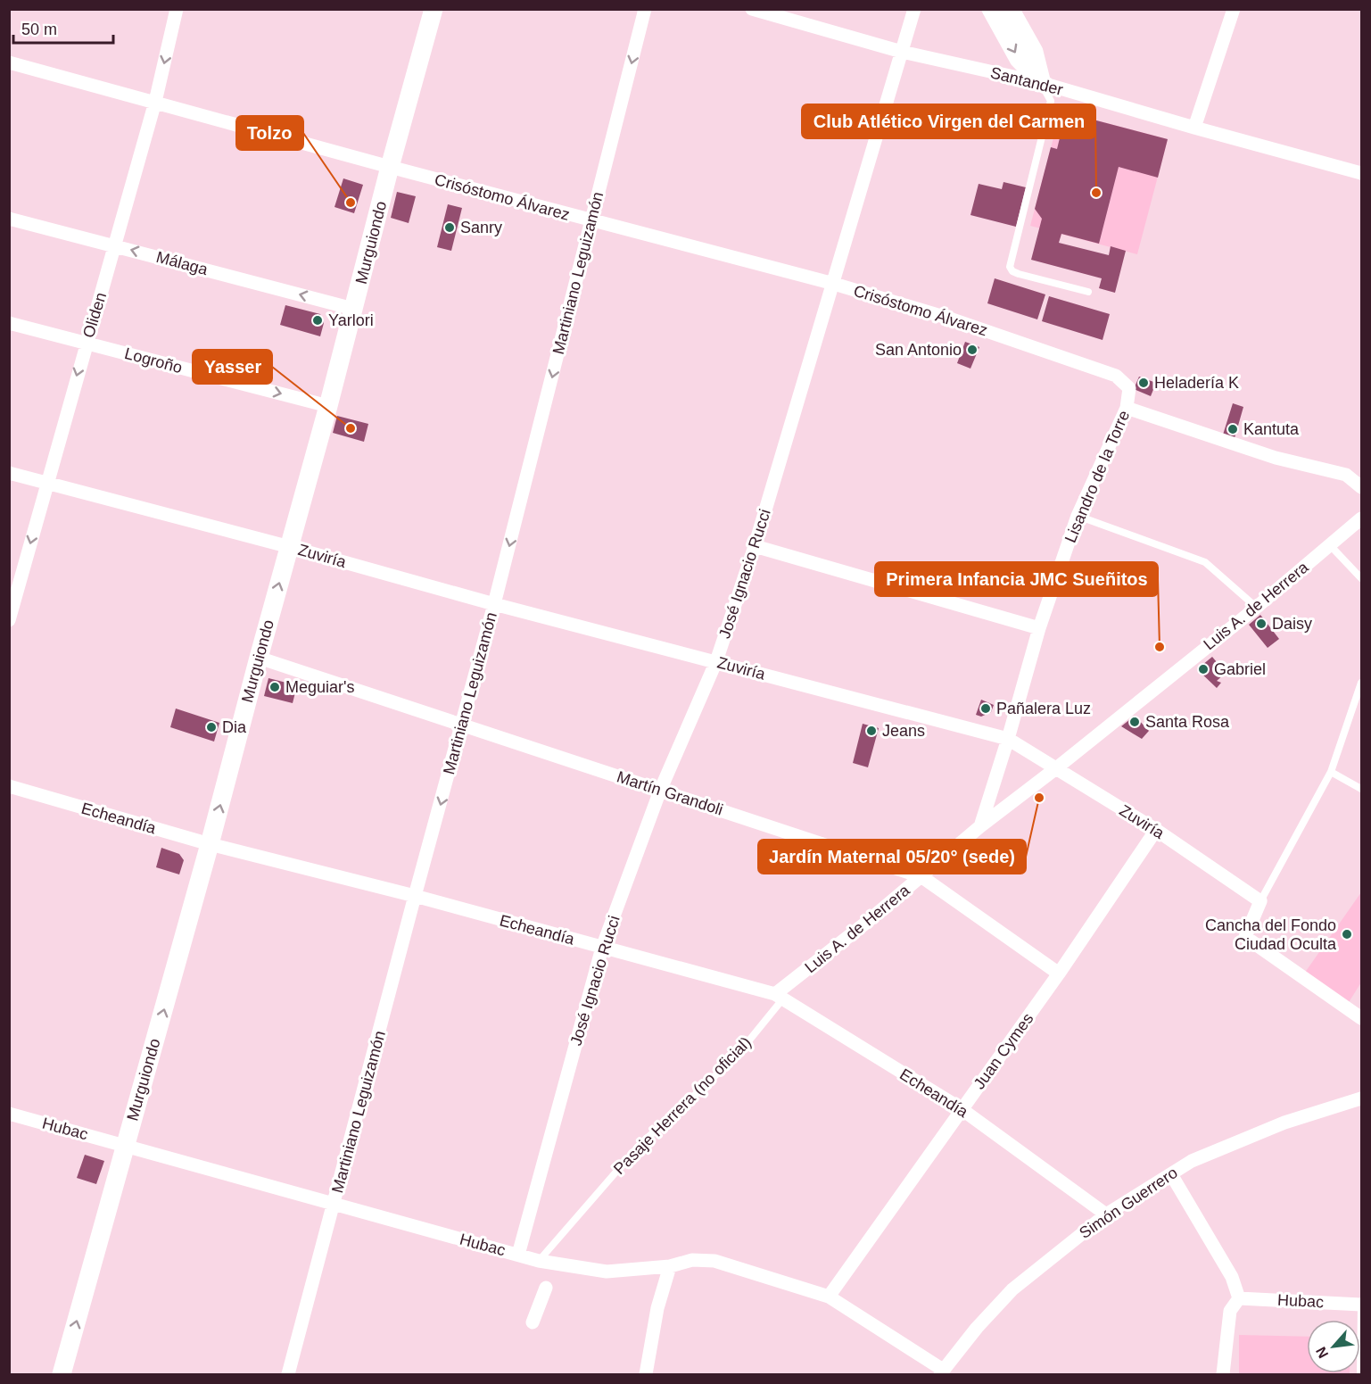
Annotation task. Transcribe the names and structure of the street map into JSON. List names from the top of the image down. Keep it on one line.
{"streets":{"street":["Santander","Crisóstomo Álvarez","Murguiondo","Málaga","Martiniano Leguizamón","Oliden","Logroño","Lisandro de la Torre","Zuviría","José Ignacio Rucci","Luis A. de Herrera","Martín Grandoli","Echeandía","Juan Cymes","Hubac","Simón Guerrero"],"lane":["Pasaje Herrera (no oficial)"]},"crossings":[["Santander","José Ignacio Rucci"],["Crisóstomo Álvarez","Murguiondo"],["Crisóstomo Álvarez","Martiniano Leguizamón"],["Crisóstomo Álvarez","Oliden"],["Crisóstomo Álvarez","Lisandro de la Torre"],["Crisóstomo Álvarez","José Ignacio Rucci"],["Murguiondo","Málaga"],["Murguiondo","Logroño"],["Murguiondo","Zuviría"],["Murguiondo","Martín Grandoli"],["Murguiondo","Echeandía"],["Murguiondo","Hubac"],["Málaga","Oliden"],["Martiniano Leguizamón","Zuviría"],["Martiniano Leguizamón","Martín Grandoli"],["Martiniano Leguizamón","Echeandía"],["Martiniano Leguizamón","Hubac"],["Oliden","Logroño"],["Oliden","Zuviría"],["Lisandro de la Torre","Zuviría"],["Lisandro de la Torre","Luis A. de Herrera"],["Zuviría","José Ignacio Rucci"],["Zuviría","Luis A. de Herrera"],["Zuviría","Juan Cymes"],["José Ignacio Rucci","Martín Grandoli"],["José Ignacio Rucci","Echeandía"],["José Ignacio Rucci","Hubac"],["Luis A. de Herrera","Martín Grandoli"],["Luis A. de Herrera","Echeandía"],["Luis A. de Herrera","Pasaje Herrera (no oficial)"],["Martín Grandoli","Juan Cymes"],["Echeandía","Juan Cymes"],["Echeandía","Pasaje Herrera (no oficial)"],["Echeandía","Simón Guerrero"],["Juan Cymes","Hubac"],["Pasaje Herrera (no oficial)","Hubac"],["Hubac","Simón Guerrero"]],"one_way":["Murguiondo","Málaga","Martiniano Leguizamón","Oliden","Logroño"],"places":["Club Atlético Virgen del Carmen","Tolzo","Sanry","Yarlori","San Antonio","Heladería K","Yasser","Kantuta","Daisy","Primera Infancia JMC Sueñitos","Gabriel","Meguiar's","Pañalera Luz","Santa Rosa","Dia","Jeans","Jardín Maternal 05/20° (sede)","Cancha del Fondo Ciudad Oculta"],"scale_bar":"50 m","north":"bottom left"}
